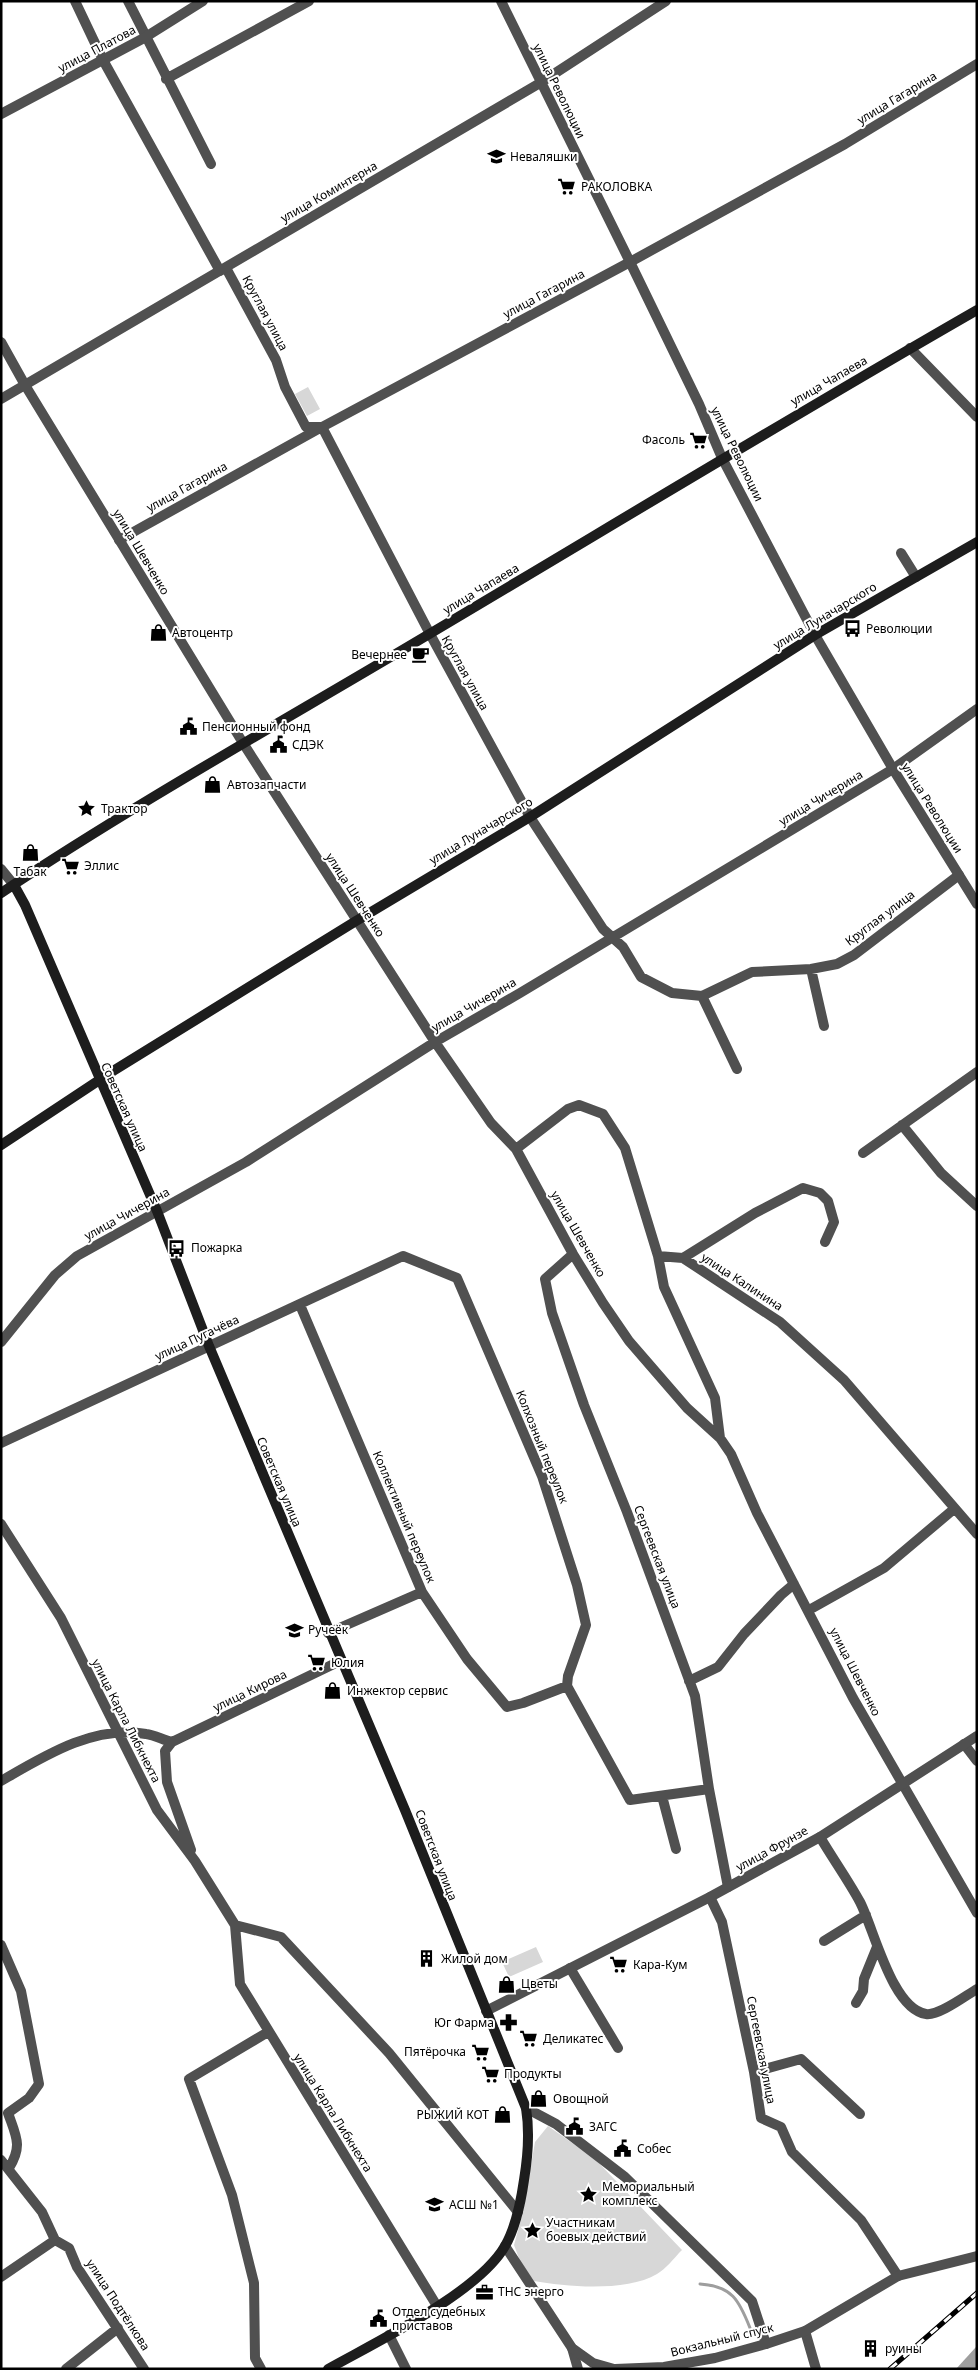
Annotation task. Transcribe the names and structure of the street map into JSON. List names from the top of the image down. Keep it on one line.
{"streets":{"main road":["улица Чапаева","улица Луначарского","Советская улица"],"street":["улица Платова","улица Революции","улица Гагарина","улица Коминтерна","Круглая улица","улица Шевченко","улица Чичерина","улица Калинина","улица Пугачёва","Колхозный переулок","Коллективный переулок","Сергеевская улица","улица Кирова","улица Карла Либкнехта","улица Фрунзе","улица Подтёлкова","Вокзальный спуск"]},"crossings":[["улица Платова","Круглая улица"],["улица Революции","улица Гагарина"],["улица Революции","улица Коминтерна"],["улица Революции","Круглая улица"],["улица Революции","улица Чапаева"],["улица Революции","улица Луначарского"],["улица Революции","улица Чичерина"],["улица Гагарина","Круглая улица"],["улица Гагарина","улица Шевченко"],["улица Коминтерна","Круглая улица"],["улица Коминтерна","улица Шевченко"],["Круглая улица","улица Чапаева"],["Круглая улица","улица Луначарского"],["Круглая улица","улица Чичерина"],["улица Чапаева","улица Шевченко"],["улица Чапаева","Советская улица"],["улица Шевченко","улица Луначарского"],["улица Шевченко","улица Чичерина"],["улица Шевченко","улица Калинина"],["улица Шевченко","Сергеевская улица"],["улица Шевченко","улица Фрунзе"],["улица Луначарского","Советская улица"],["улица Чичерина","Советская улица"],["Советская улица","улица Пугачёва"],["Советская улица","улица Кирова"],["Советская улица","улица Карла Либкнехта"],["Советская улица","улица Фрунзе"],["Советская улица","Вокзальный спуск"],["улица Пугачёва","Колхозный переулок"],["улица Пугачёва","Коллективный переулок"],["Колхозный переулок","Коллективный переулок"],["Сергеевская улица","улица Фрунзе"],["Сергеевская улица","Вокзальный спуск"]],"places":{"school or university":["Неваляшки","Ручеёк","АСШ №1"],"supermarket":["РАКОЛОВКА","Фасоль","Эллис","Юлия","Кара-Кум","Деликатес","Пятёрочка","Продукты"],"bus stop":["Революции","Пожарка"],"shop":["Автоцентр","Автозапчасти","Табак","Инжектор сервис","Цветы","Овощной","РЫЖИЙ КОТ"],"cafe":["Вечернее"],"public building":["Пенсионный фонд","СДЭК","ЗАГС","Собес","Отдел судебных приставов"],"place":["Трактор","Мемориальный комплекс","Участникам боевых действий"],"building":["Жилой дом","руины"],"pharmacy":["Юг Фарма"],"office":["ТНС энерго"]}}
